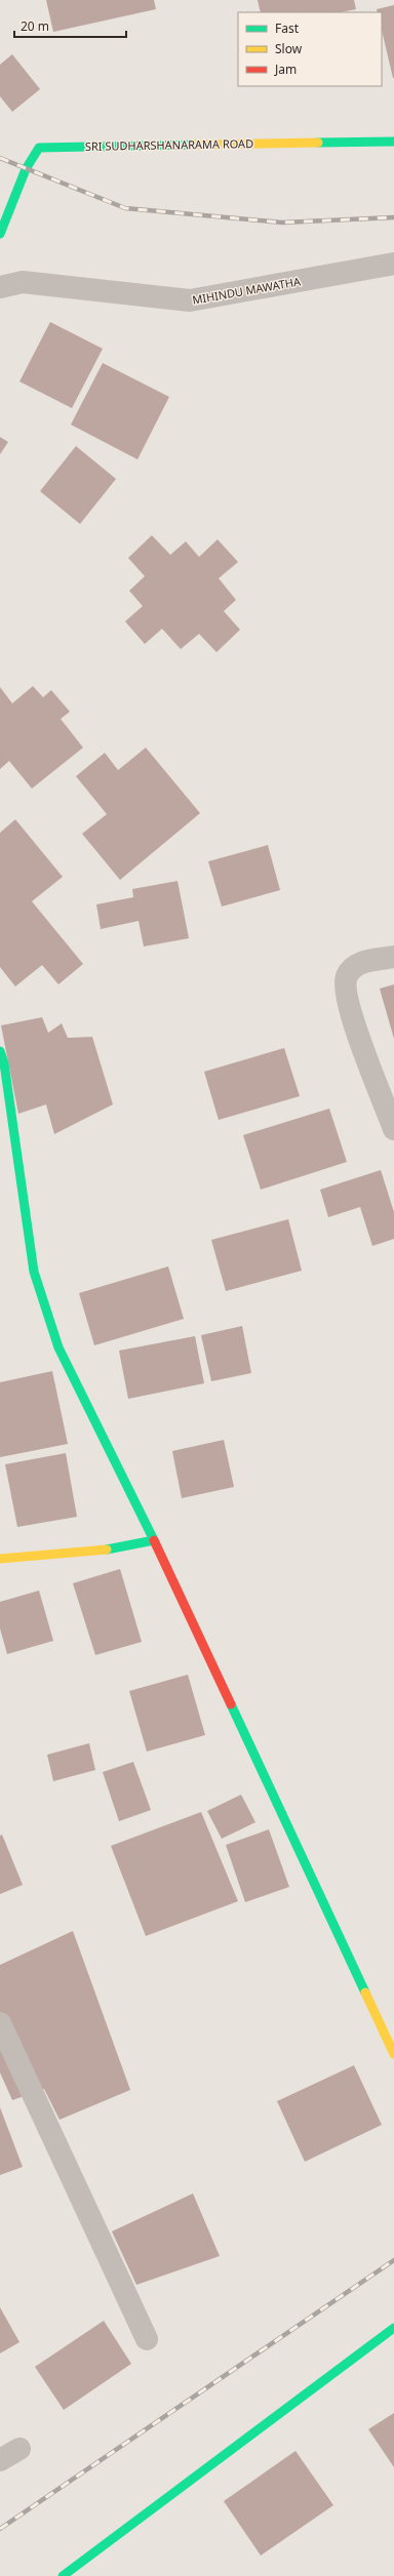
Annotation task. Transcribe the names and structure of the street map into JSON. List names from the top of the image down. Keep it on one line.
{"streets":{"street":["SRI SUDHARSHANARAMA ROAD","MIHINDU MAWATHA"]},"legend":["Fast","Slow","Jam"],"scale_bar":"20 m"}
